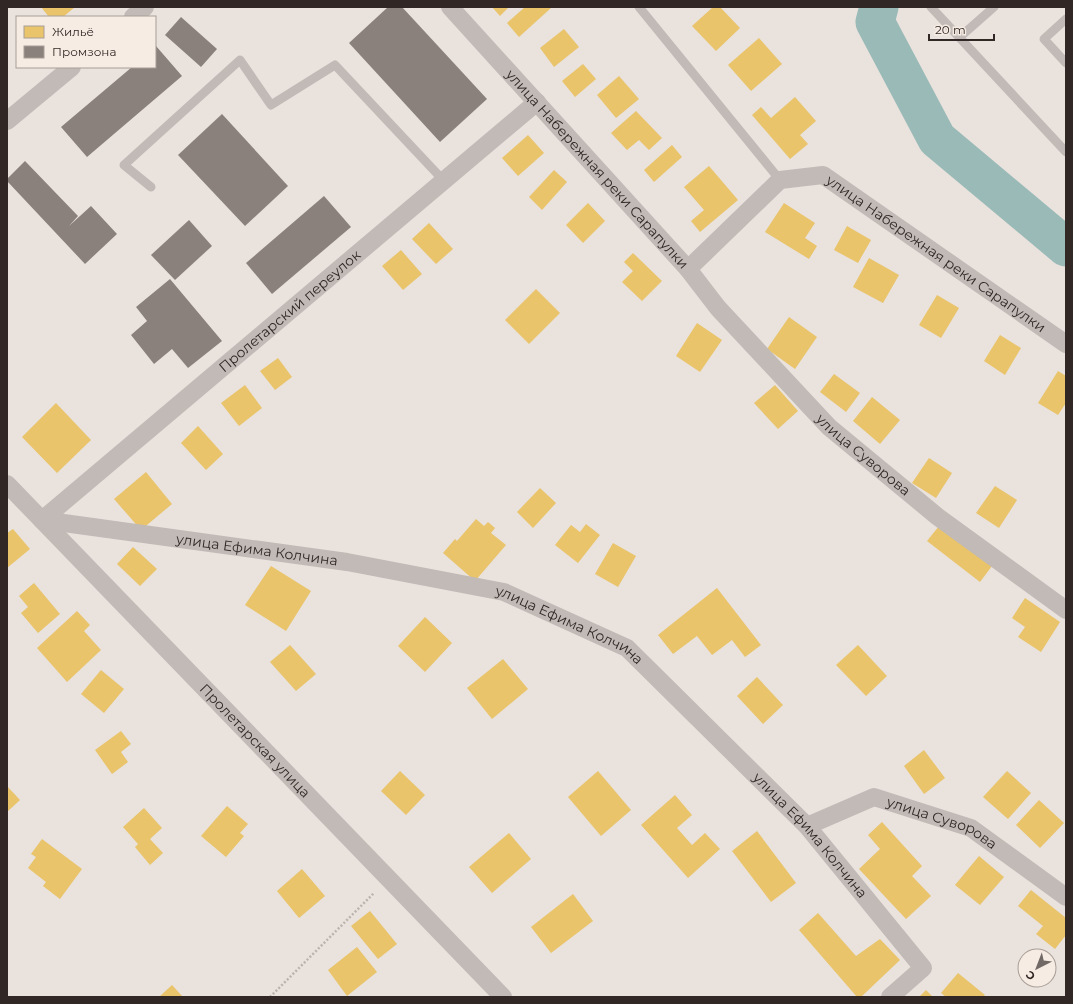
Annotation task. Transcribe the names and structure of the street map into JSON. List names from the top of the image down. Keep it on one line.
{"streets":{"street":["улица Набережная реки Сарапулки","Пролетарский переулок","улица Суворова","улица Ефима Колчина","Пролетарская улица"]},"crossings":[["улица Набережная реки Сарапулки","Пролетарский переулок"],["улица Набережная реки Сарапулки","улица Суворова"],["Пролетарский переулок","улица Ефима Колчина"],["Пролетарский переулок","Пролетарская улица"],["улица Суворова","улица Ефима Колчина"],["улица Ефима Колчина","Пролетарская улица"]],"legend":["Жильё","Промзона"],"scale_bar":"20 m","north":"bottom left"}
